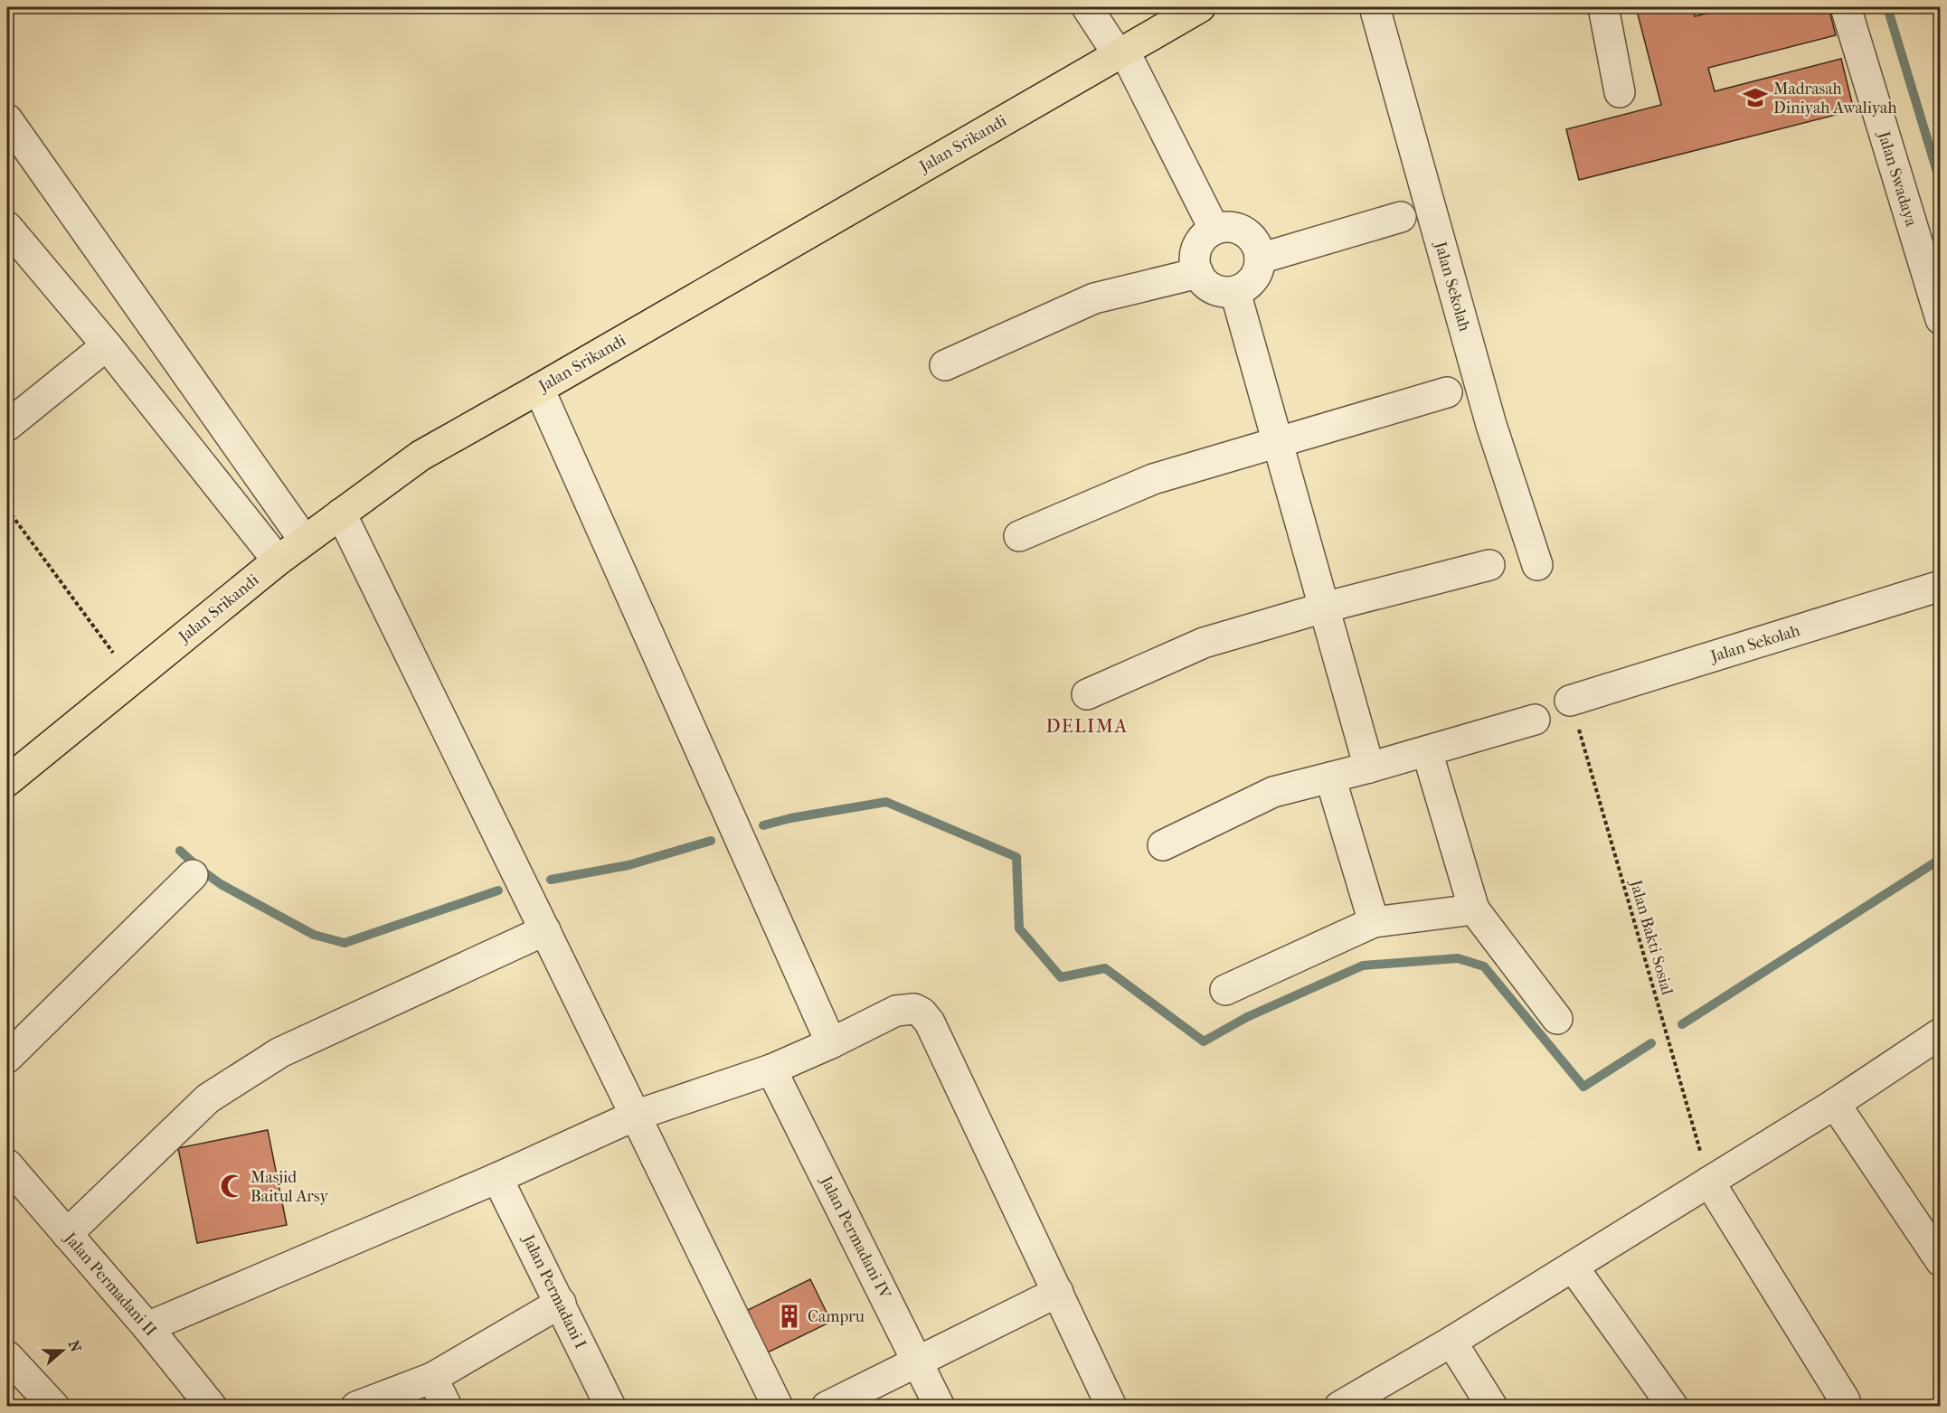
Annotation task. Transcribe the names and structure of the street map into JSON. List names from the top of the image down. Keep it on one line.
{"streets":{"main road":["Jalan Srikandi"],"street":["Jalan Swadaya","Jalan Sekolah","Jalan Permadani IV","Jalan Permadani II","Jalan Permadani I"],"path":["Jalan Bakti Sosial"]},"crossings":[["Jalan Sekolah","Jalan Bakti Sosial"]],"districts":["DELIMA"],"places":{"school or university":["Madrasah Diniyah Awaliyah"],"mosque":["Masjid Baitul Arsy"],"building":["Campru"]},"north":"right"}
